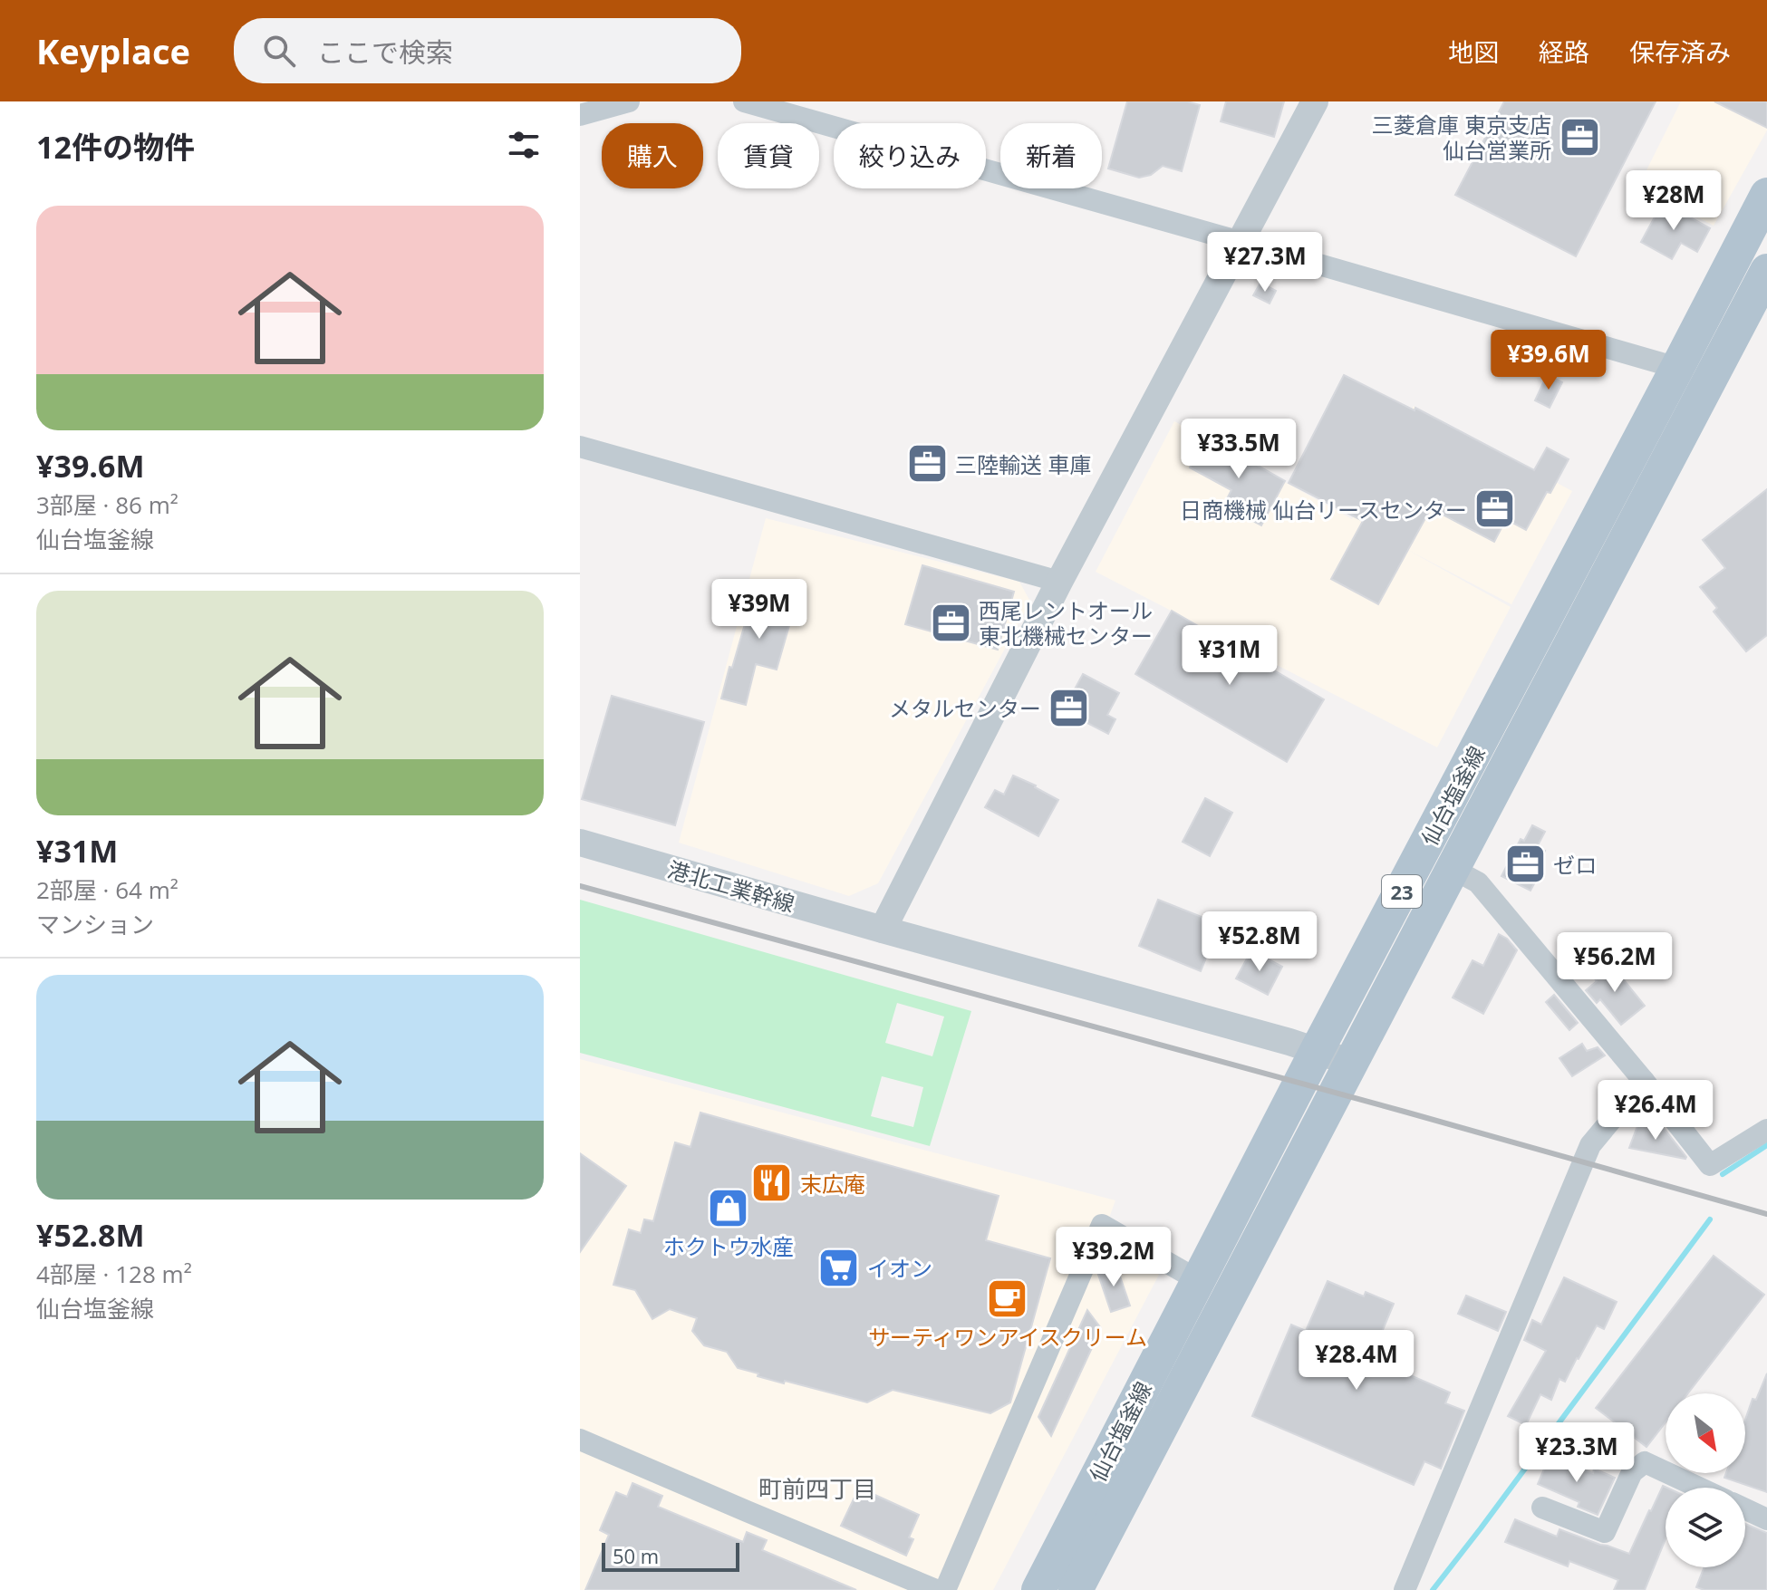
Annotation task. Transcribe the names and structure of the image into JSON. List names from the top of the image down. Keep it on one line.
{"streets":{"main road":["仙台塩釜線","23"],"street":["港北工業幹線"]},"crossings":[["仙台塩釜線","港北工業幹線"]],"districts":["町前四丁目"],"places":{"office":["三菱倉庫 東京支店 仙台営業所","三陸輸送 車庫","日商機械 仙台リースセンター","西尾レントオール 東北機械センター","メタルセンター","ゼロ"],"restaurant":["末広庵"],"shop":["ホクトウ水産"],"supermarket":["イオン"],"cafe":["サーティワンアイスクリーム"]},"scale_bar":"50 m","north":"bottom right","page":{"header":"Keyplace","search":"ここで検索","nav":["地図","経路","保存済み"],"heading":"12件の物件","chip":["購入","賃貸","絞り込み","新着"],"price":["¥28M","¥27.3M","¥39.6M","¥33.5M","¥39M","¥31M","¥52.8M","¥56.2M","¥26.4M","¥39.2M","¥28.4M","¥23.3M"],"list":[{"name":"¥39.6M","note":"3部屋 · 86 m² · 仙台塩釜線"},{"name":"¥31M","note":"2部屋 · 64 m² · マンション"},{"name":"¥52.8M","note":"4部屋 · 128 m² · 仙台塩釜線"}],"scale":"50 m"}}
